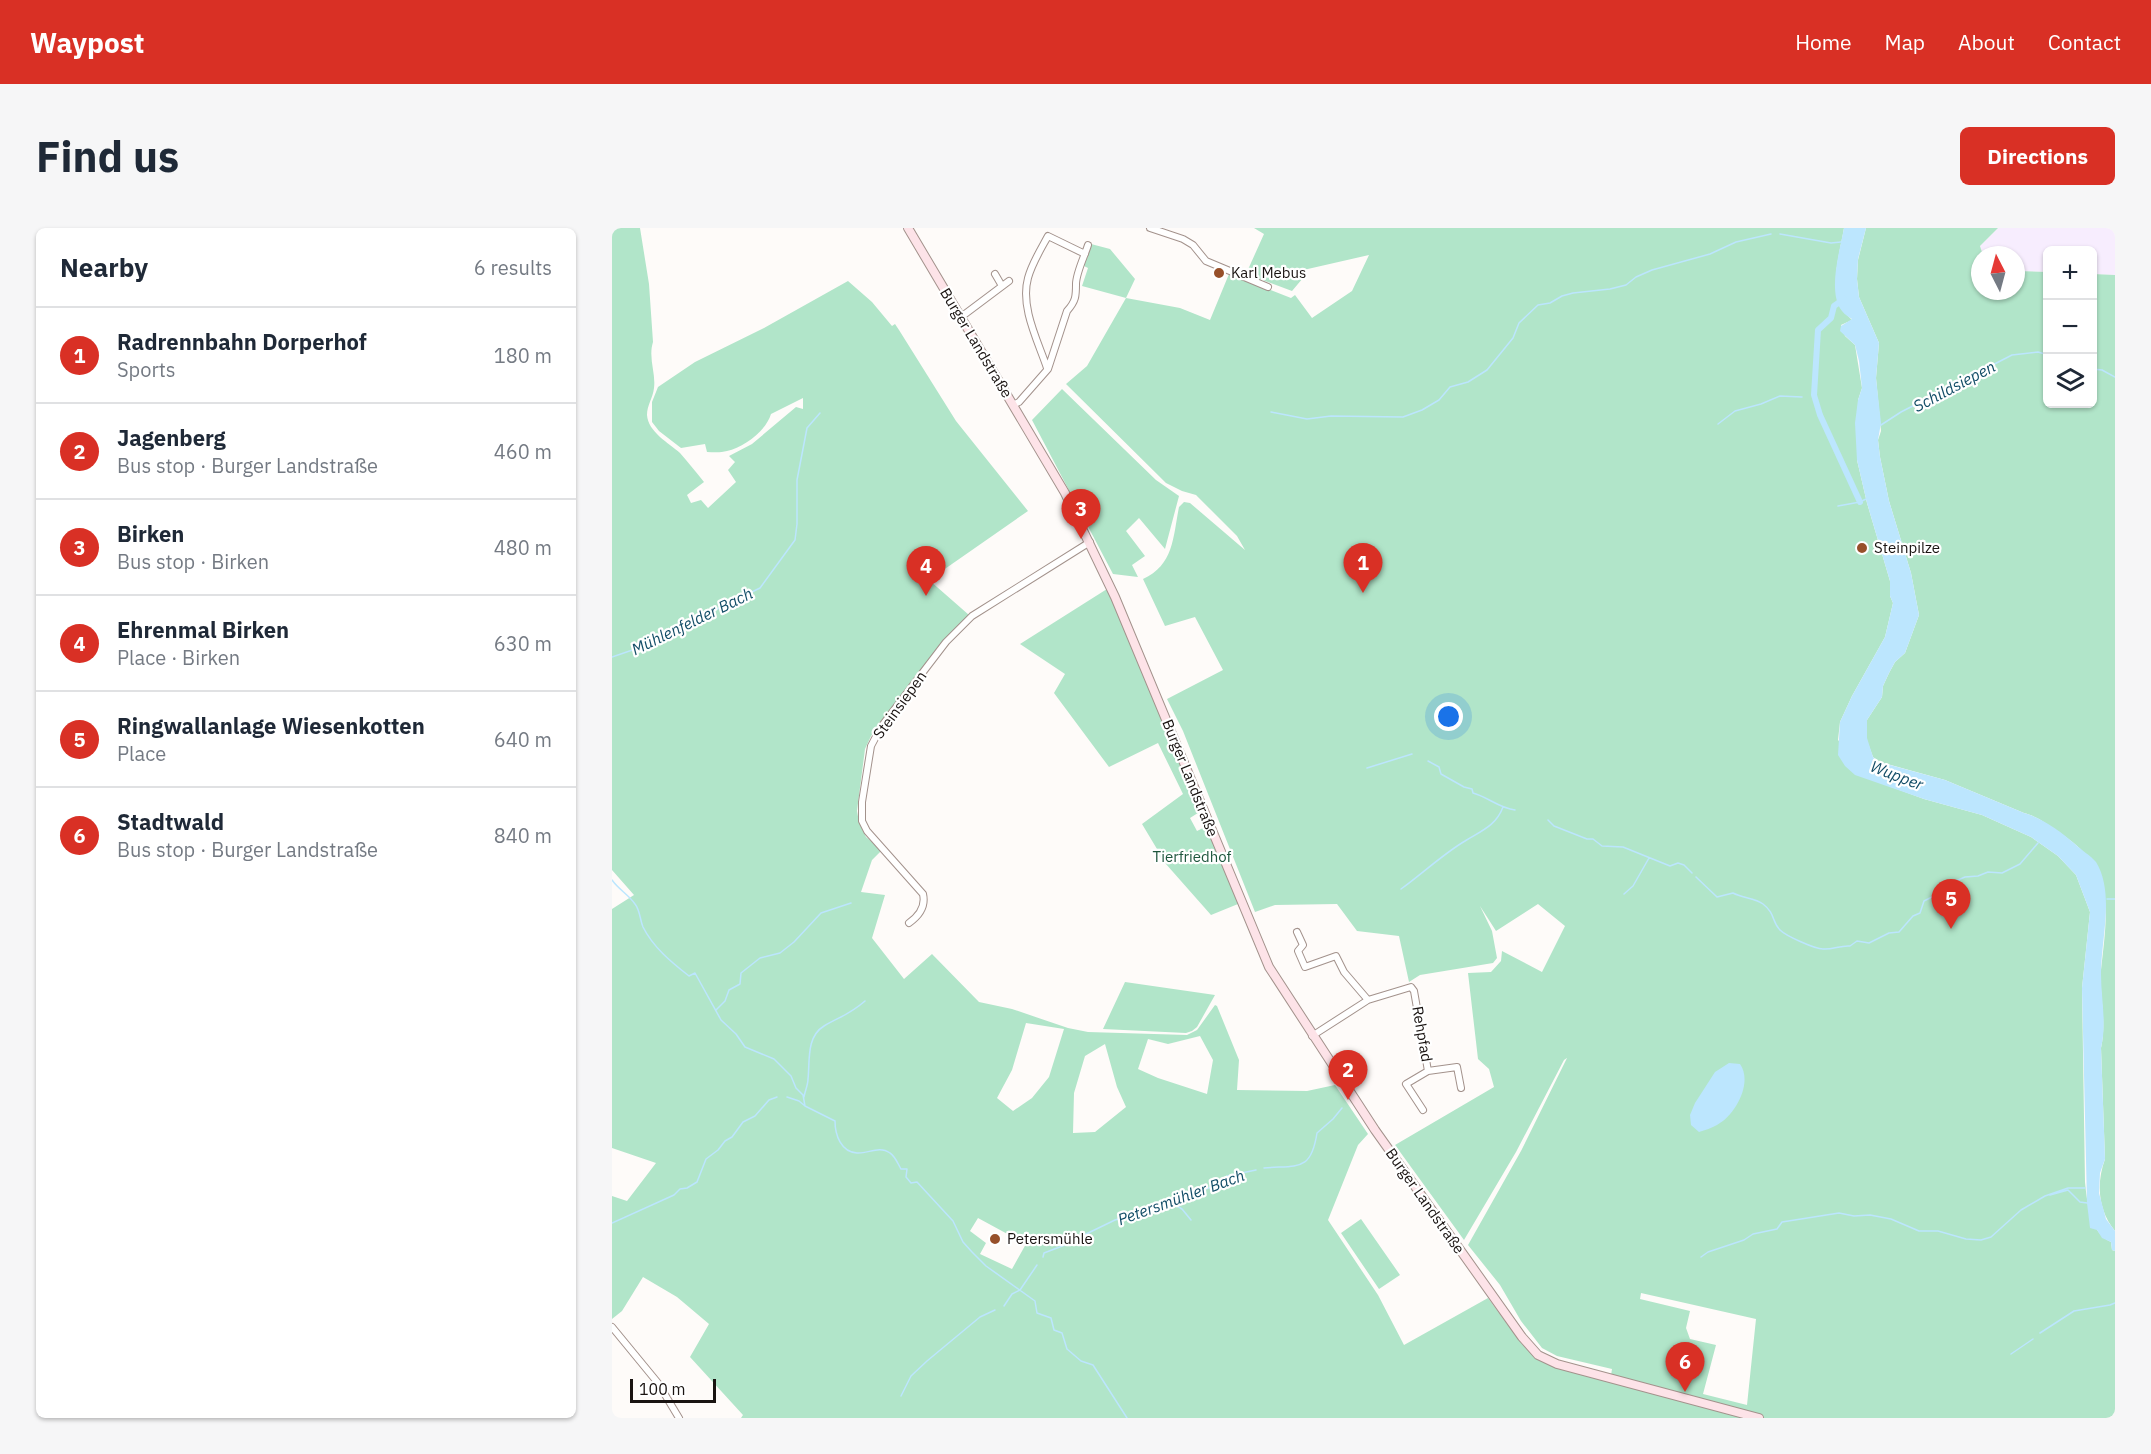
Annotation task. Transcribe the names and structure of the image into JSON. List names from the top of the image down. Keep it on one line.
{"streets":{"main road":["Burger Landstraße"],"street":["Steinsiepen","Rehpfad"]},"crossings":[["Burger Landstraße","Steinsiepen"],["Burger Landstraße","Rehpfad"]],"water":["Schildsiepen","Mühlenfelder Bach","Wupper","Petersmühler Bach"],"parks":["Tierfriedhof"],"places":["Karl Mebus","Steinpilze","Petersmühle"],"scale_bar":"100 m","north":"top","page":{"header":"Waypost","nav":["Home","Map","About","Contact"],"buttons":"Directions","title":"Find us","heading":["Nearby","6 results"],"map_buttons":["+","−"],"list":[{"mark":"1","name":"Radrennbahn Dorperhof","note":"Sports","value":"180 m"},{"mark":"2","name":"Jagenberg","note":"Bus stop · Burger Landstraße","value":"460 m"},{"mark":"3","name":"Birken","note":"Bus stop · Birken","value":"480 m"},{"mark":"4","name":"Ehrenmal Birken","note":"Place · Birken","value":"630 m"},{"mark":"5","name":"Ringwallanlage Wiesenkotten","note":"Place","value":"640 m"},{"mark":"6","name":"Stadtwald","note":"Bus stop · Burger Landstraße","value":"840 m"}],"pins":["3","1","4","5","2","6"],"scale":"100 m"}}
